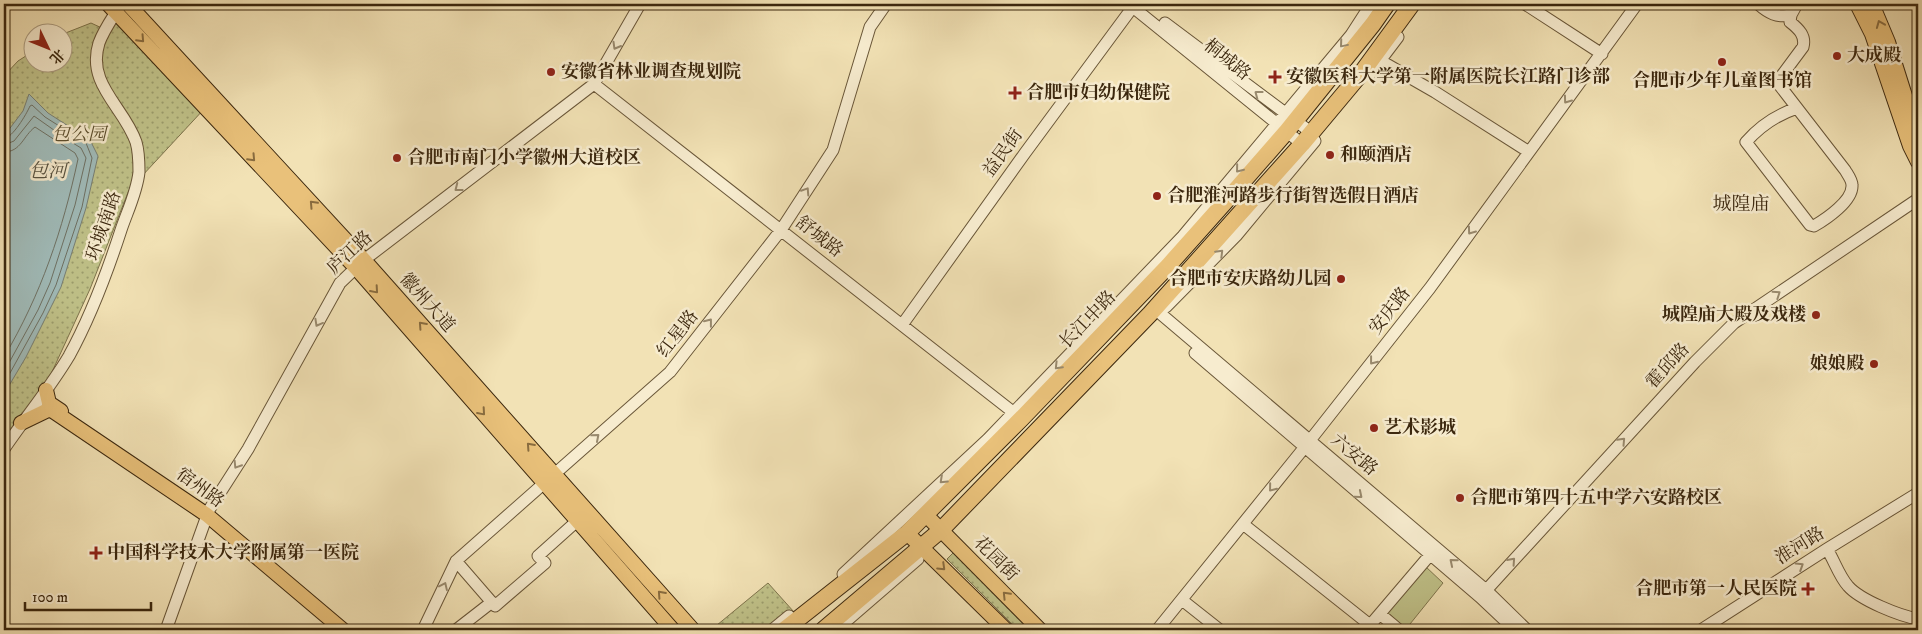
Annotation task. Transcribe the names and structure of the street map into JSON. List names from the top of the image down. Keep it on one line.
{"streets":{"highway":["长江中路"],"main road":["徽州大道","宿州路","花园街"],"street":["桐城路","益民街","环城南路","舒城路","庐江路","安庆路","红星路","霍邱路","六安路","淮河路"]},"crossings":[["桐城路","益民街"],["桐城路","长江中路"],["益民街","舒城路"],["环城南路","徽州大道"],["环城南路","宿州路"],["舒城路","庐江路"],["舒城路","长江中路"],["舒城路","红星路"],["庐江路","徽州大道"],["庐江路","宿州路"],["徽州大道","红星路"],["安庆路","六安路"],["长江中路","花园街"],["霍邱路","六安路"]],"one_way":["庐江路","安庆路","红星路","霍邱路","淮河路"],"districts":["城隍庙"],"water":["包河"],"parks":["包公园"],"places":{"other":["大成殿","合肥市少年儿童图书馆","安徽省林业调查规划院","和颐酒店","合肥市南门小学徽州大道校区","合肥淮河路步行街智选假日酒店","合肥市安庆路幼儿园","城隍庙大殿及戏楼","娘娘殿","艺术影城","合肥市第四十五中学六安路校区"],"health":["安徽医科大学第一附属医院长江路门诊部","合肥市妇幼保健院","中国科学技术大学附属第一医院","合肥市第一人民医院"]},"scale_bar":"100 m","north":"bottom right"}
